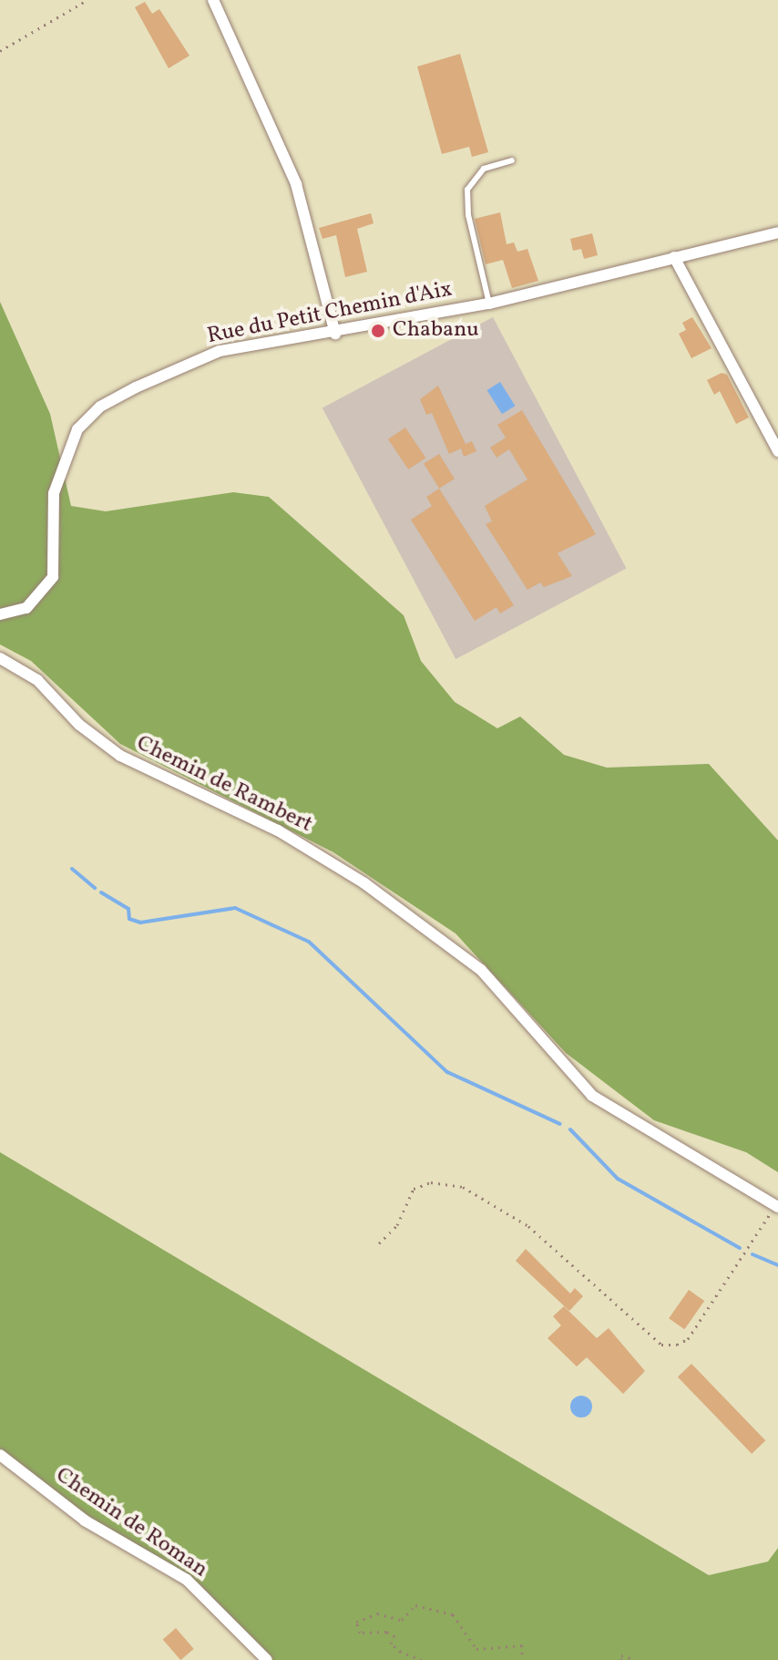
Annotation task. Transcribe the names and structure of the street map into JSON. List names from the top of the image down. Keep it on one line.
{"streets":{"street":["Rue du Petit Chemin d'Aix","Chemin de Rambert","Chemin de Roman"]},"places":["Chabanu"]}
